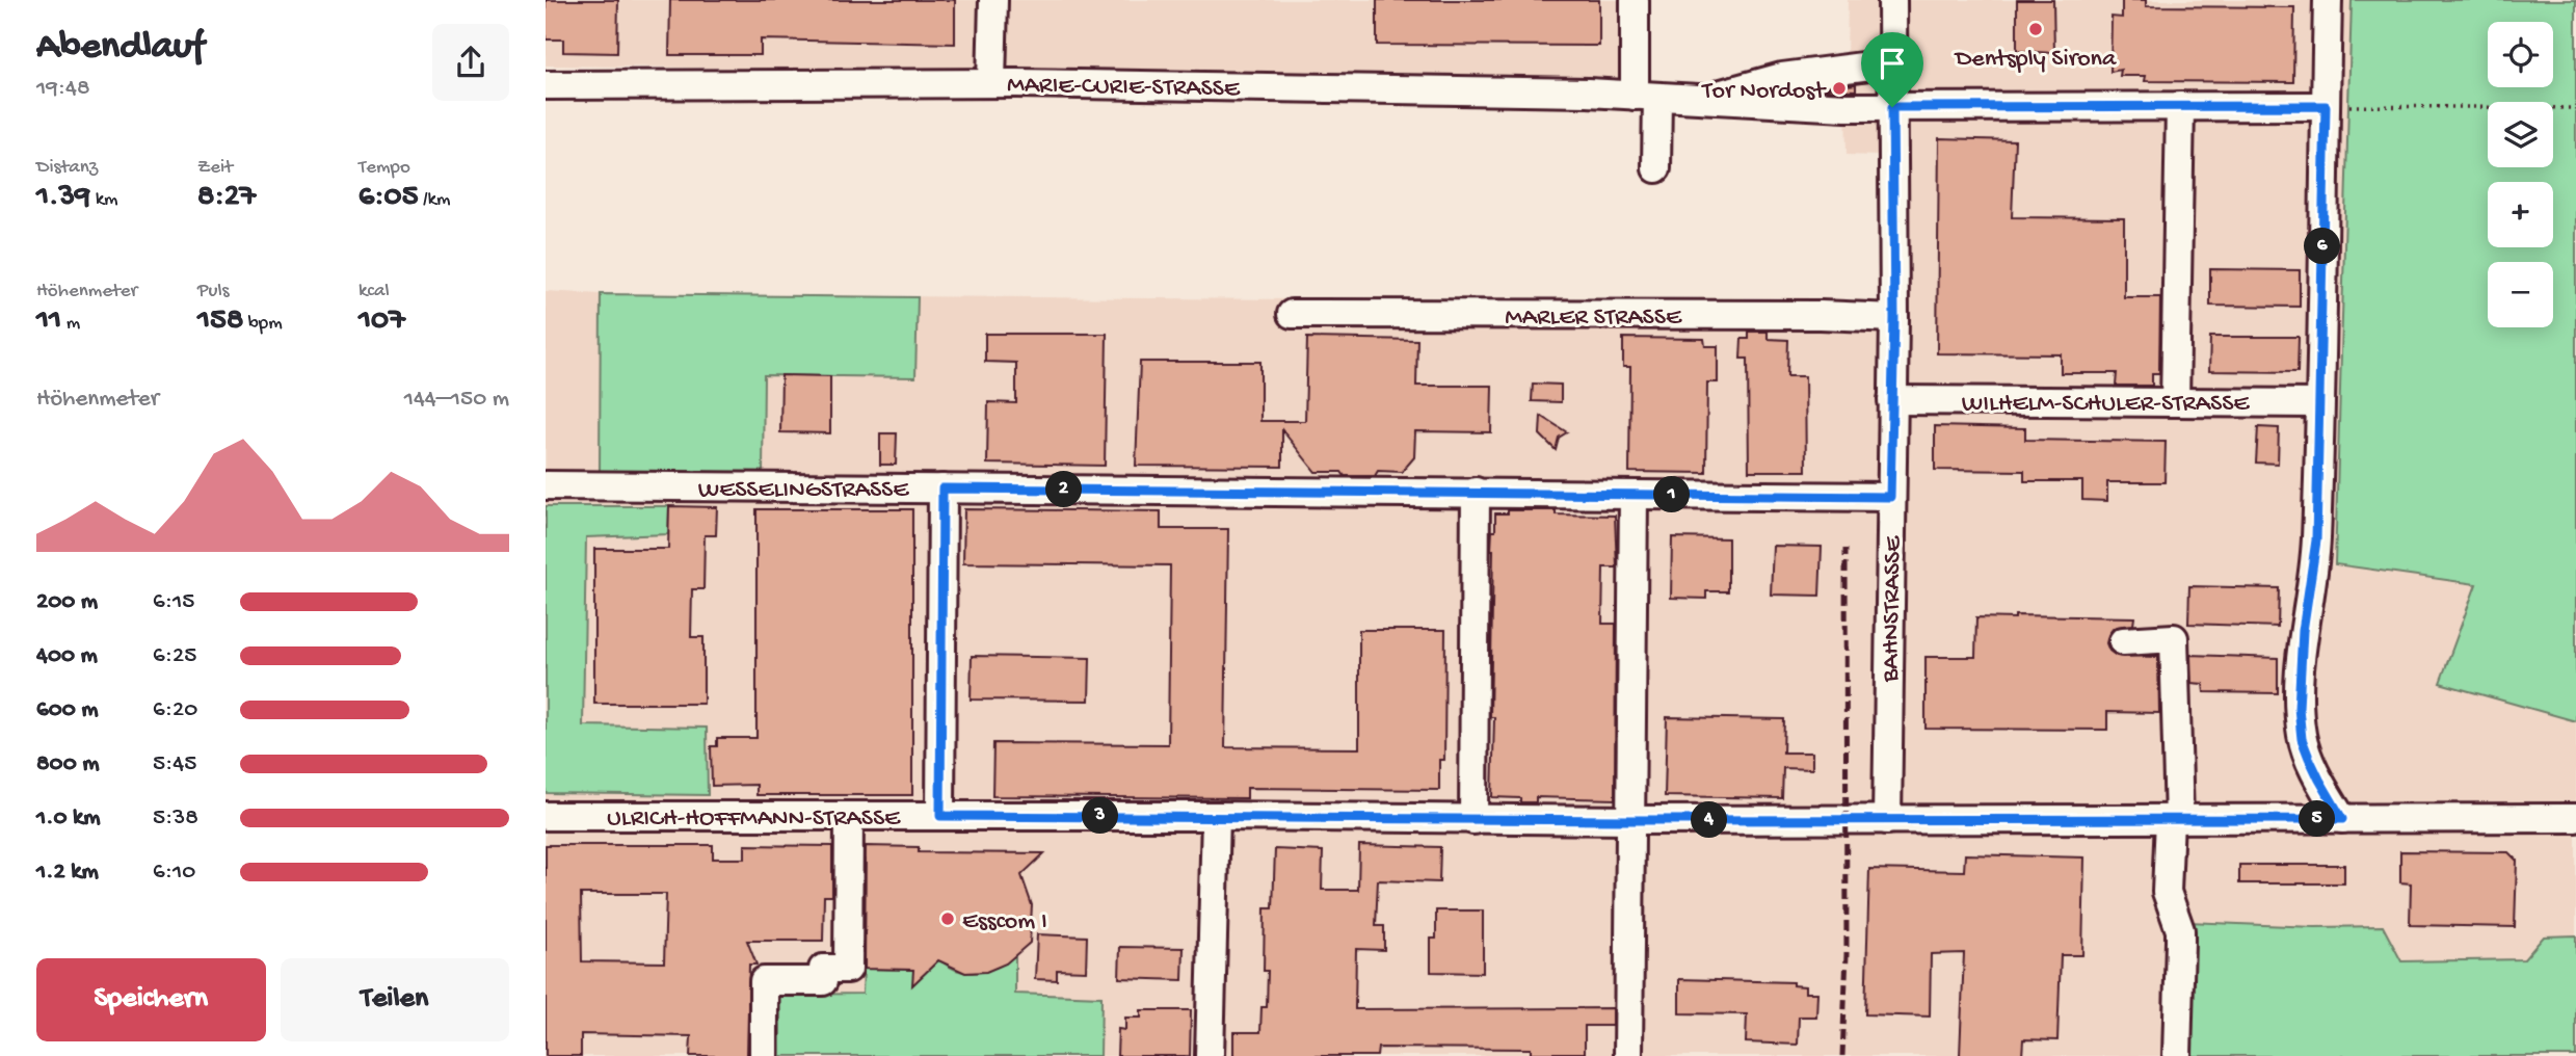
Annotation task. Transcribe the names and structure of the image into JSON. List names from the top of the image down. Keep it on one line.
{"streets":{"street":["MARIE-CURIE-STRASSE","MARLER STRASSE","WILHELM-SCHULER-STRASSE","WESSELINGSTRASSE","BAHNSTRASSE","ULRICH-HOFFMANN-STRASSE"]},"crossings":[["MARIE-CURIE-STRASSE","BAHNSTRASSE"],["MARLER STRASSE","BAHNSTRASSE"],["WILHELM-SCHULER-STRASSE","BAHNSTRASSE"],["WESSELINGSTRASSE","BAHNSTRASSE"],["BAHNSTRASSE","ULRICH-HOFFMANN-STRASSE"]],"places":["Dentsply Sirona","Tor Nordost","Esscom I"],"page":{"heading":["Abendlauf","19:48"],"map_buttons":["+","−"],"stats":[["Distanz","1.39 km"],["Zeit","8:27"],["Tempo","6:05 /km"],["Höhenmeter","11 m"],["Puls","158 bpm"],["kcal","107"]],"pins":["6","2","1","3","5","4"],"chart":["Höhenmeter","144–150 m"],"list":[{"name":"200 m","note":"6:15"},{"name":"400 m","note":"6:25"},{"name":"600 m","note":"6:20"},{"name":"800 m","note":"5:45"},{"name":"1.0 km","note":"5:38"},{"name":"1.2 km","note":"6:10"}],"buttons":["Speichern","Teilen"]}}
